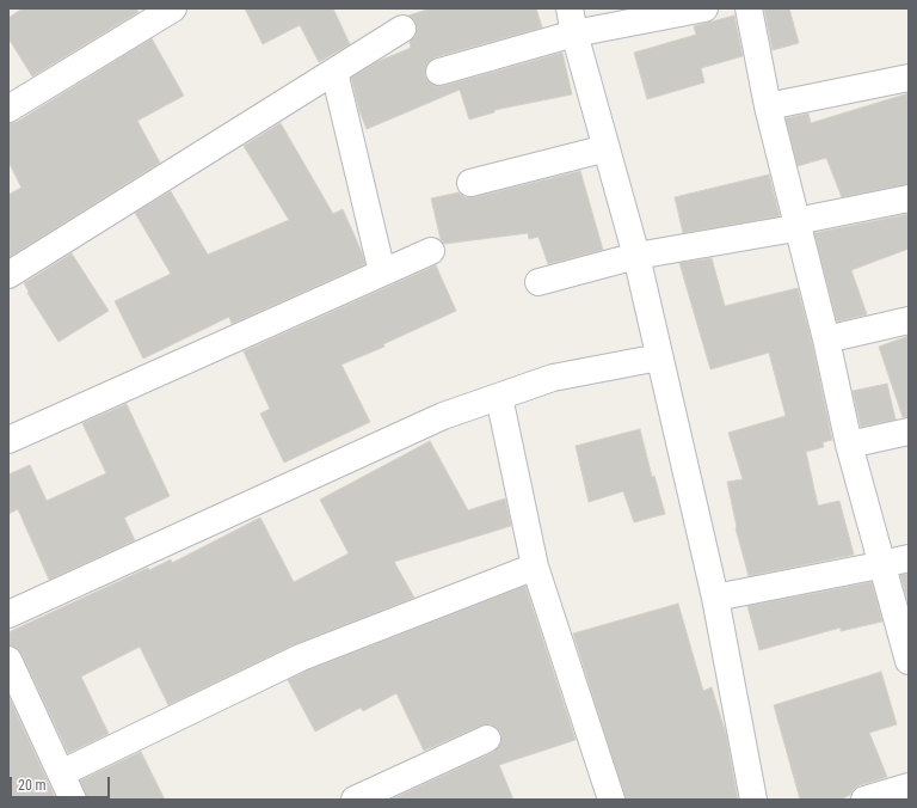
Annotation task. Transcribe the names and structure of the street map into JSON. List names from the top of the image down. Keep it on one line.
{"scale_bar":"20 m"}
